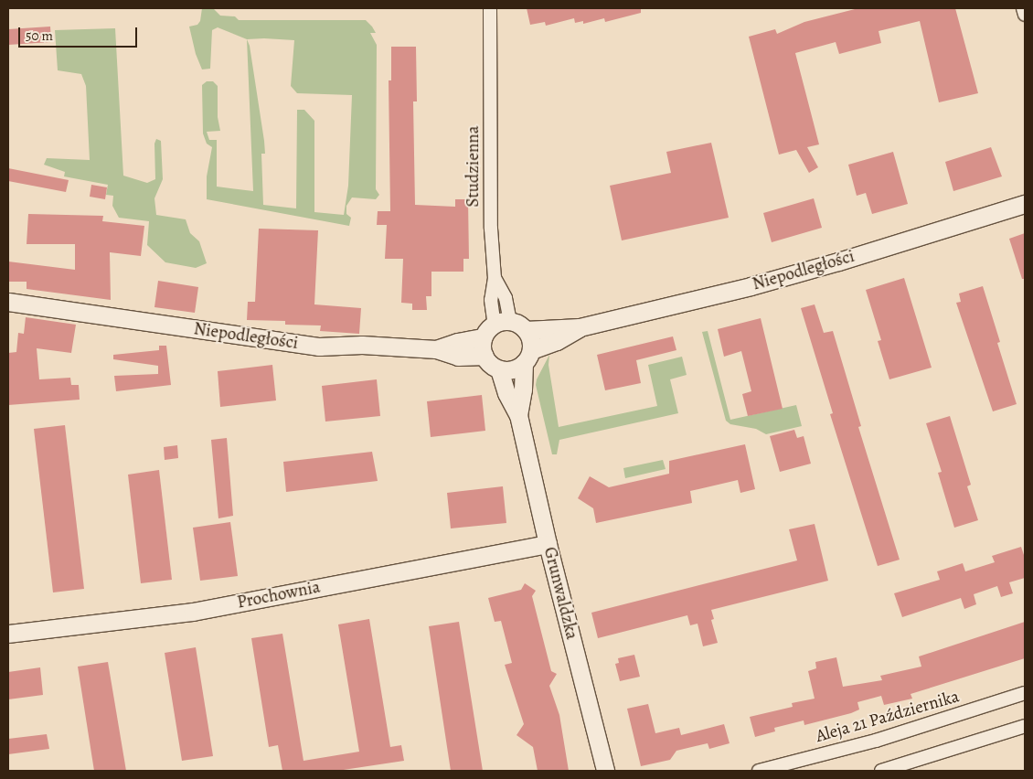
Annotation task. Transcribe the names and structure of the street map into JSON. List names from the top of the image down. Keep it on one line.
{"streets":{"street":["Studzienna","Niepodległości","Grunwaldzka","Prochownia","Aleja 21 Października"]},"crossings":[["Studzienna","Niepodległości"],["Studzienna","Grunwaldzka"],["Niepodległości","Grunwaldzka"],["Grunwaldzka","Prochownia"]],"scale_bar":"50 m"}
